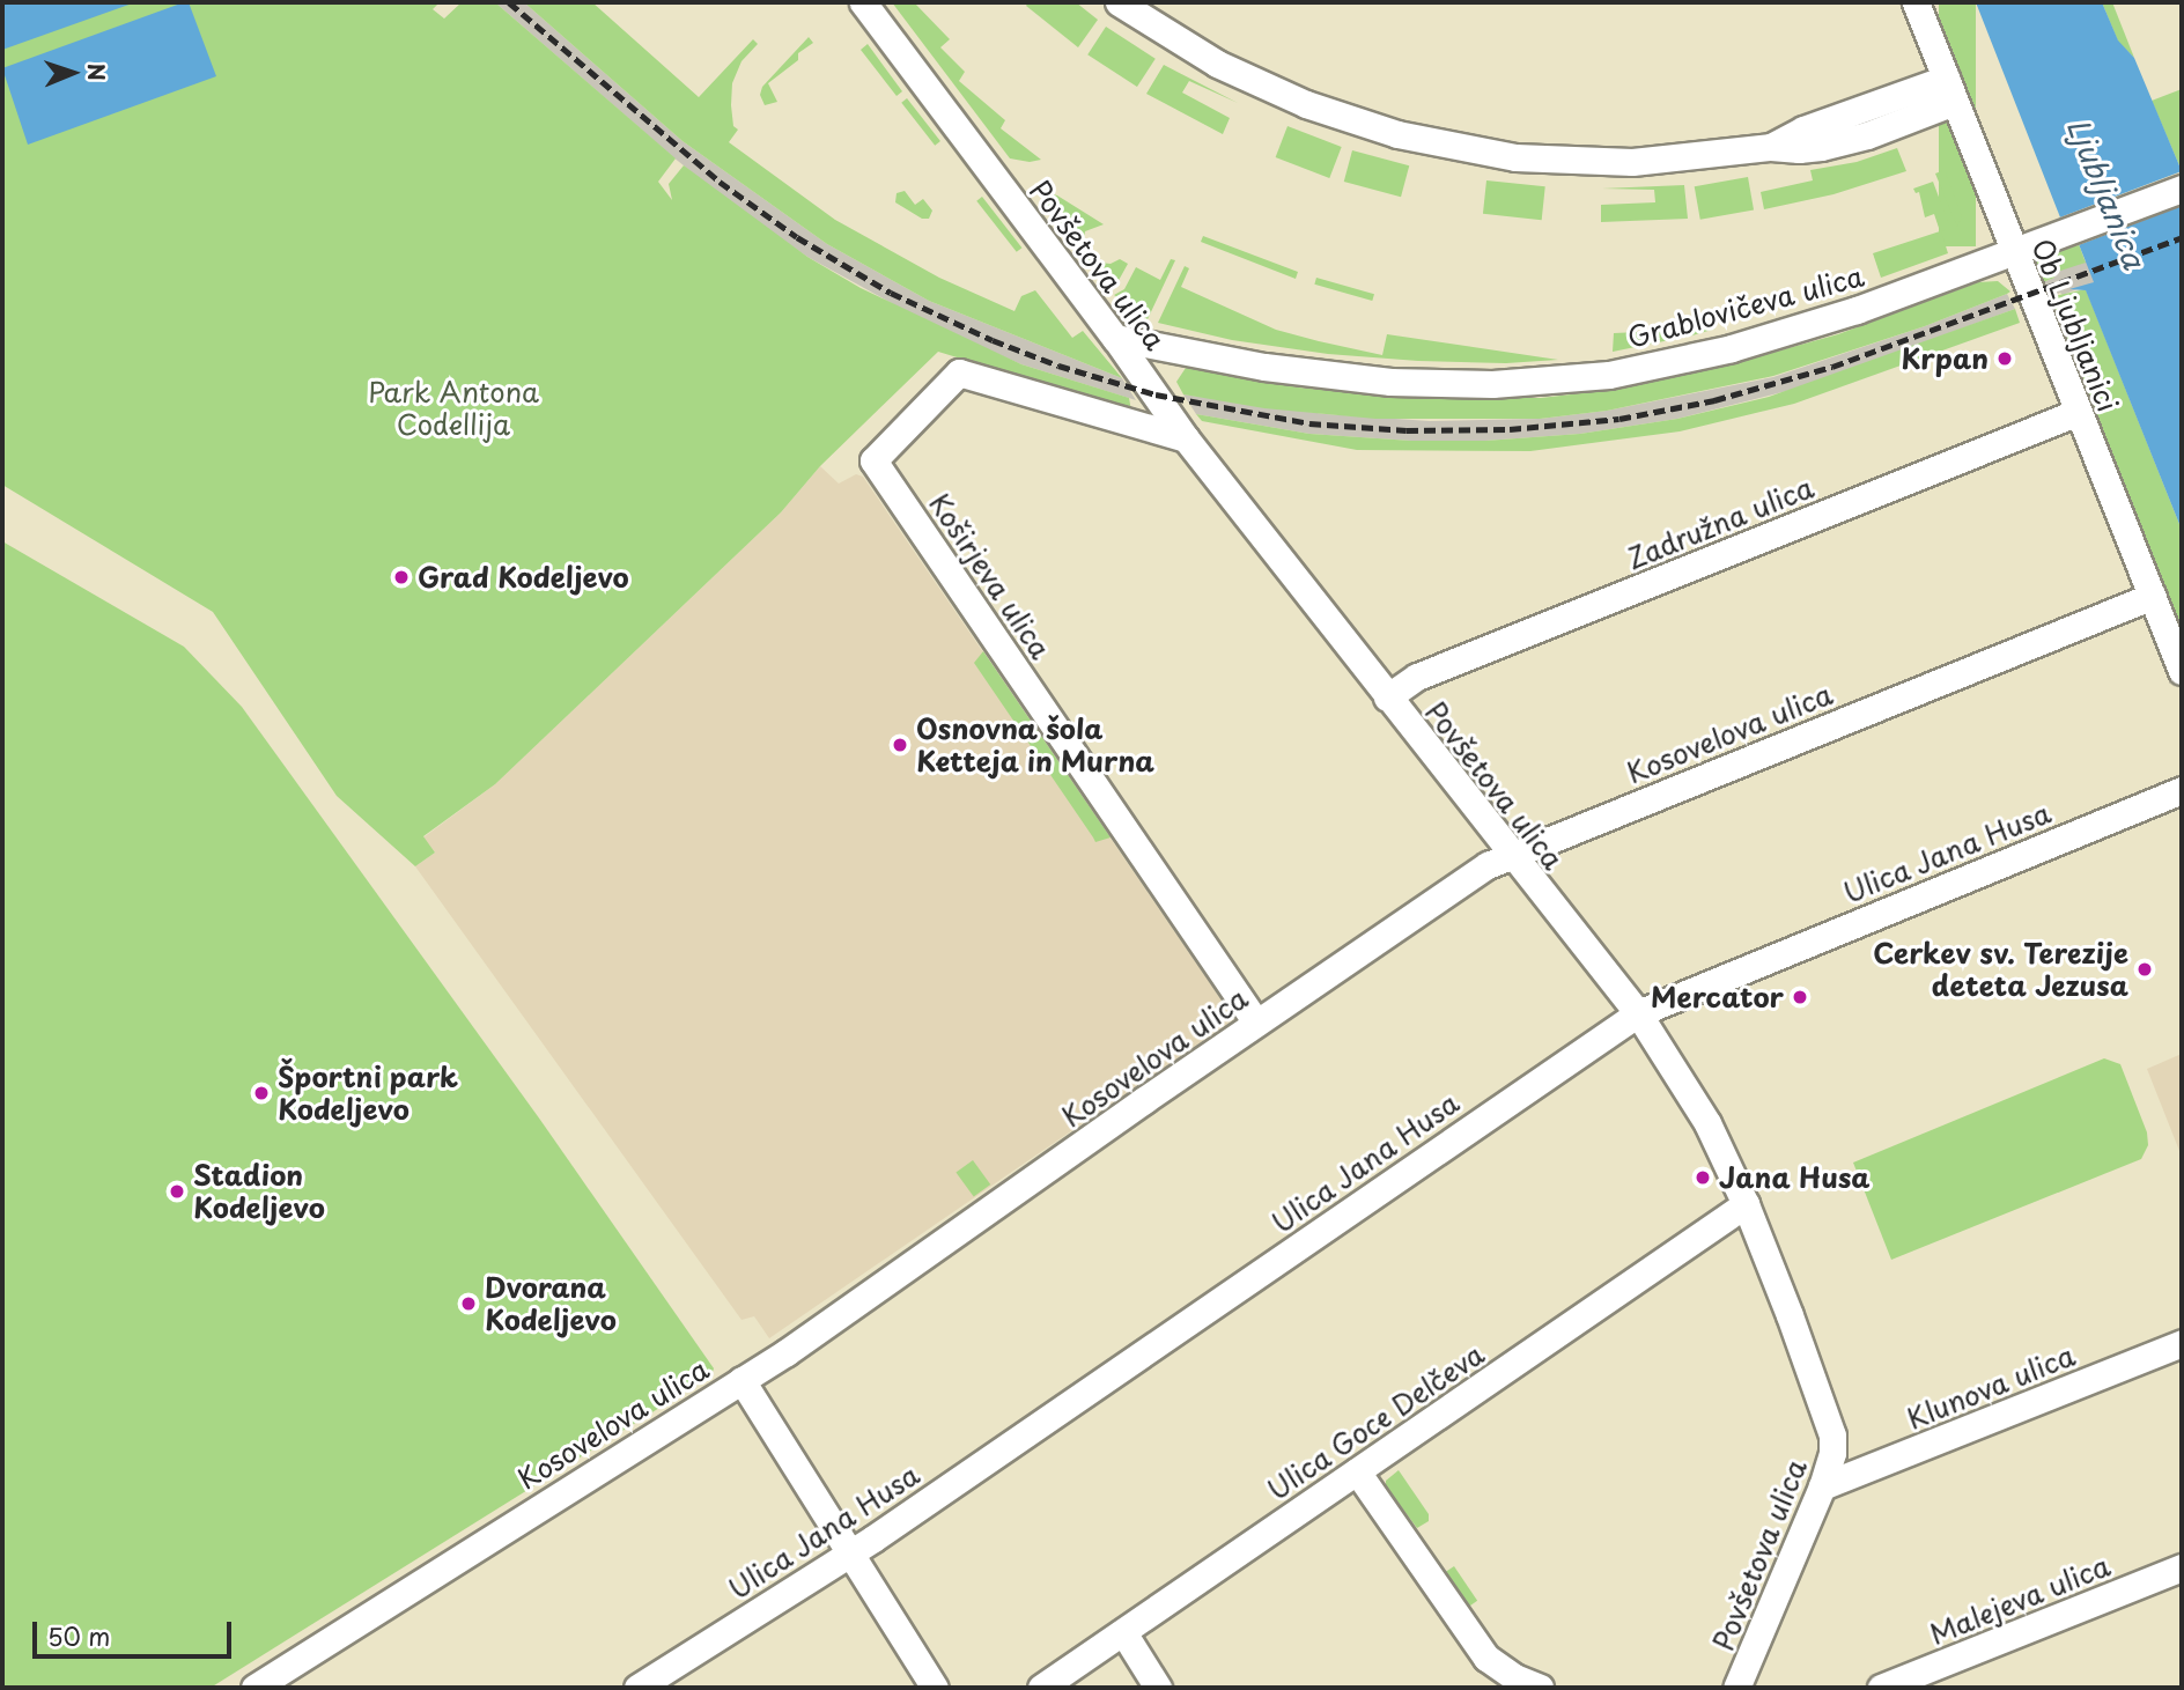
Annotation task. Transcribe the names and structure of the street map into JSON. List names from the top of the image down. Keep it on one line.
{"streets":{"street":["Povšetova ulica","Grablovičeva ulica","Ob Ljubljanici","Zadružna ulica","Koširjeva ulica","Kosovelova ulica","Ulica Jana Husa","Klunova ulica","Ulica Goce Delčeva","Malejeva ulica"]},"crossings":[["Povšetova ulica","Grablovičeva ulica"],["Povšetova ulica","Zadružna ulica"],["Povšetova ulica","Koširjeva ulica"],["Povšetova ulica","Kosovelova ulica"],["Povšetova ulica","Ulica Jana Husa"],["Povšetova ulica","Klunova ulica"],["Povšetova ulica","Ulica Goce Delčeva"],["Grablovičeva ulica","Ob Ljubljanici"],["Ob Ljubljanici","Zadružna ulica"],["Ob Ljubljanici","Kosovelova ulica"],["Koširjeva ulica","Kosovelova ulica"]],"water":["Ljubljanica"],"parks":["Park Antona Codellija"],"places":["Krpan","Grad Kodeljevo","Osnovna šola Ketteja in Murna","Cerkev sv. Terezije deteta Jezusa","Mercator","Športni park Kodeljevo","Jana Husa","Stadion Kodeljevo","Dvorana Kodeljevo"],"scale_bar":"50 m","north":"right"}
